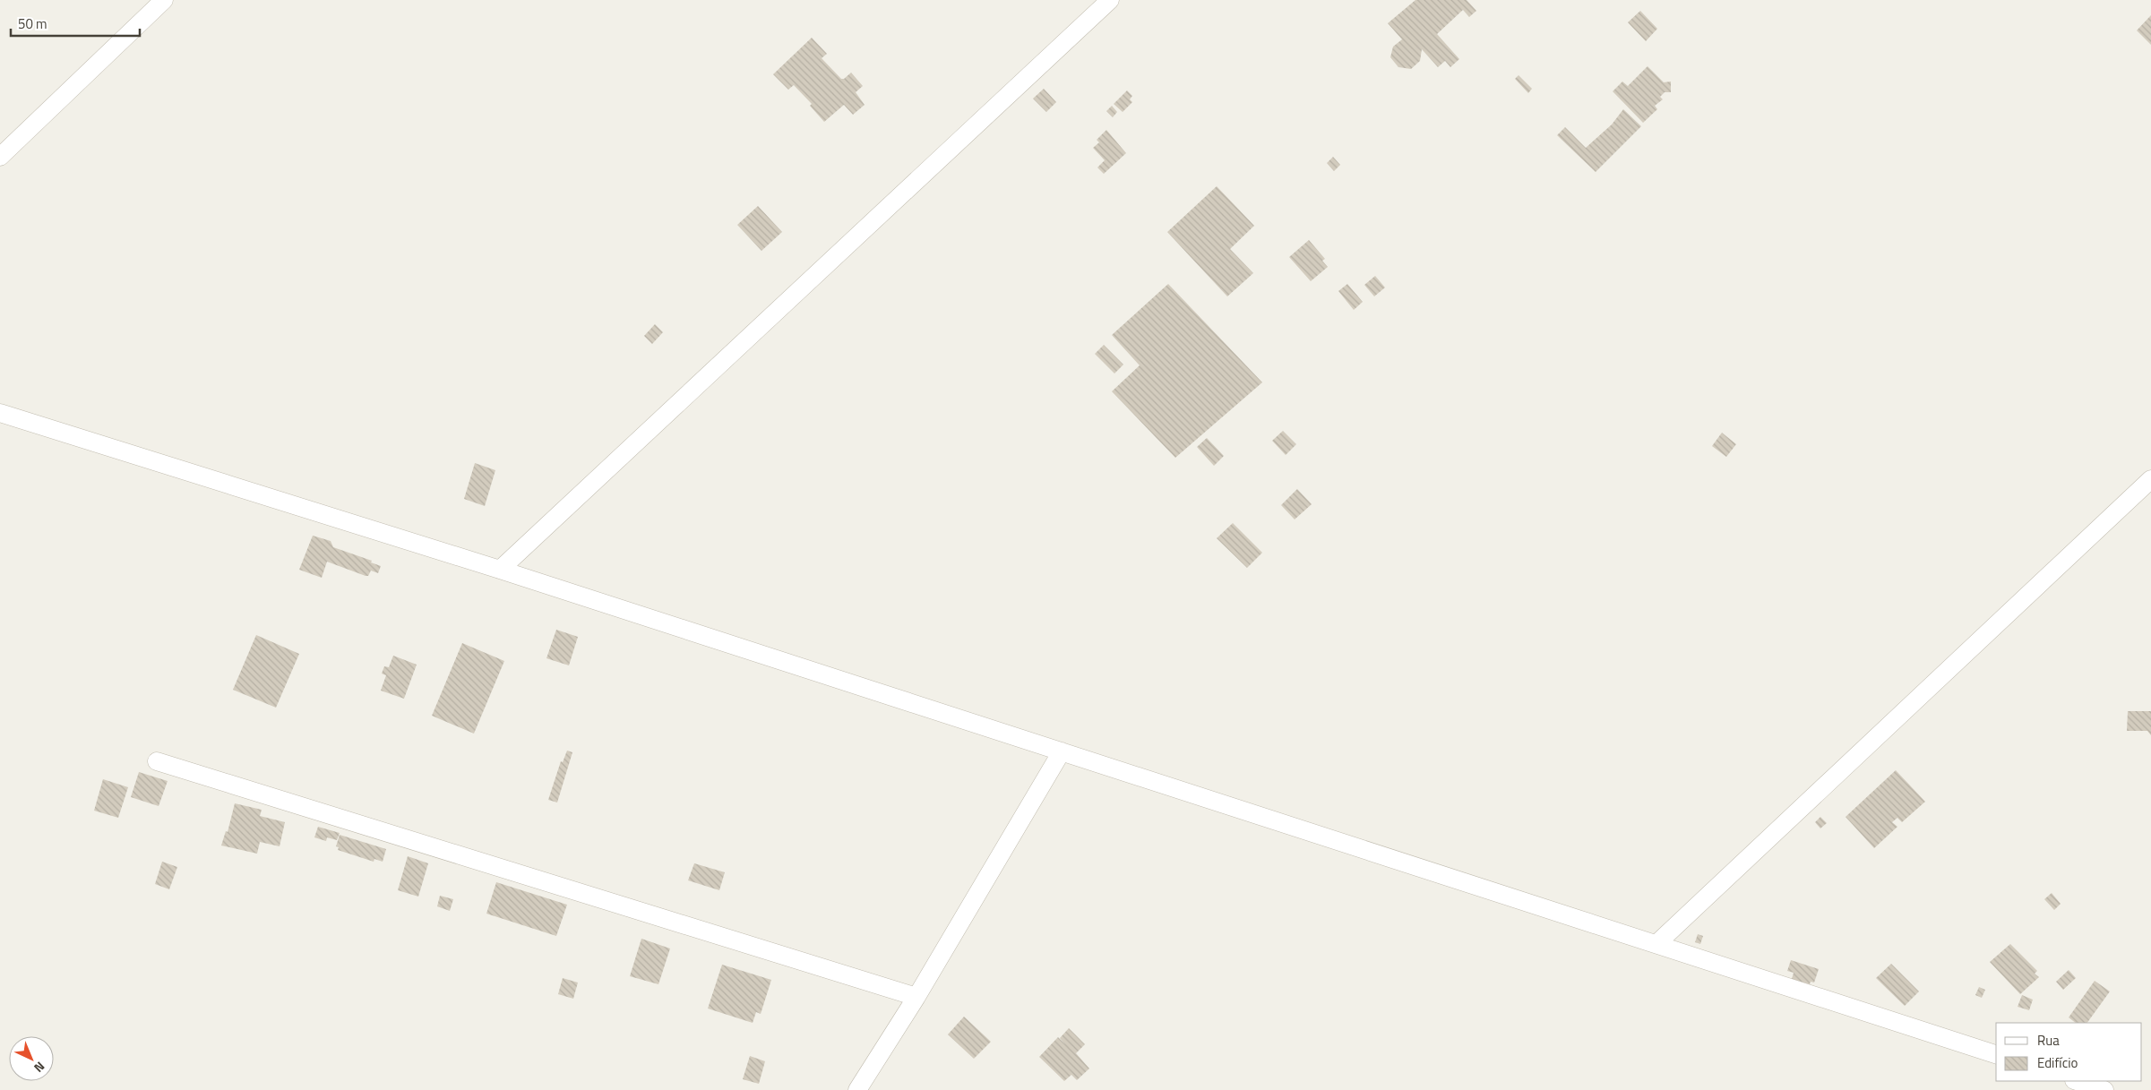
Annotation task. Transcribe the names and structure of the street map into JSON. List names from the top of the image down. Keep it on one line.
{"legend":["Rua","Edifício"],"scale_bar":"50 m","north":"bottom right"}
